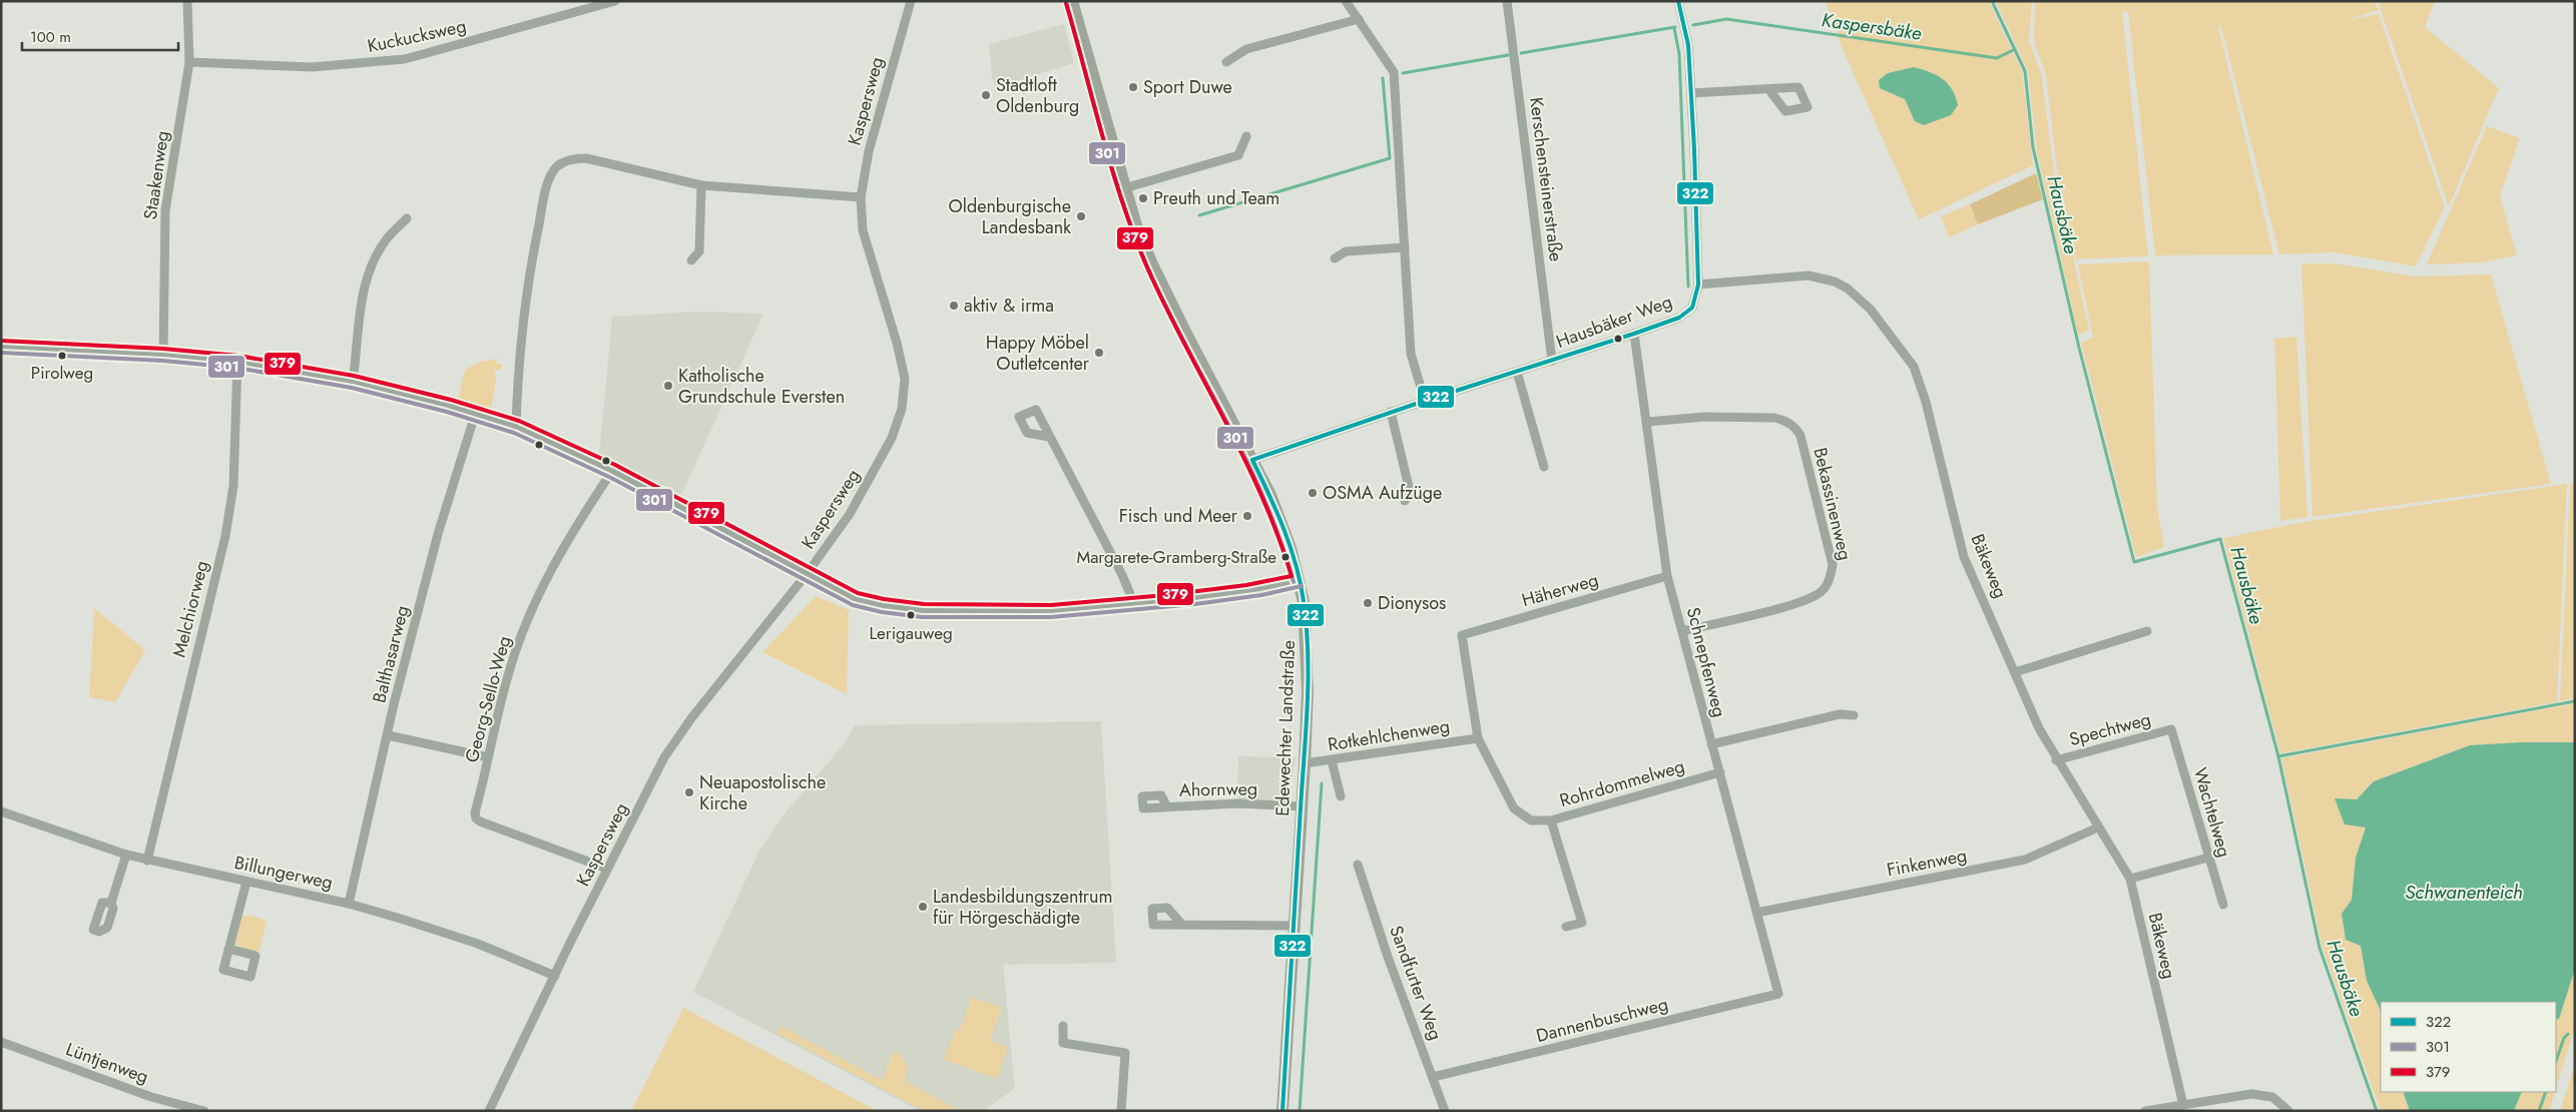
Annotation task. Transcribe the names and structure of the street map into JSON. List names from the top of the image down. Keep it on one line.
{"streets":{"main road":["Edewechter Landstraße"],"street":["Kuckucksweg","Kaspersweg","Staakenweg","Kerschensteinerstraße","Hausbäker Weg","Bekassinenweg","Bäkeweg","Häherweg","Melchiorweg","Balthasarweg","Schnepfenweg","Georg-Sello-Weg","Spechtweg","Rotkehlchenweg","Rohrdommelweg","Ahornweg","Wachtelweg","Finkenweg","Billungerweg","Sandfurter Weg","Dannenbuschweg","Lüntjenweg"]},"crossings":[["Kuckucksweg","Staakenweg"],["Kaspersweg","Georg-Sello-Weg"],["Kaspersweg","Billungerweg"],["Kerschensteinerstraße","Hausbäker Weg"],["Hausbäker Weg","Bäkeweg"],["Hausbäker Weg","Schnepfenweg"],["Hausbäker Weg","Edewechter Landstraße"],["Bekassinenweg","Schnepfenweg"],["Bäkeweg","Spechtweg"],["Bäkeweg","Finkenweg"],["Häherweg","Schnepfenweg"],["Häherweg","Rotkehlchenweg"],["Häherweg","Rohrdommelweg"],["Melchiorweg","Billungerweg"],["Balthasarweg","Billungerweg"],["Schnepfenweg","Rohrdommelweg"],["Schnepfenweg","Finkenweg"],["Schnepfenweg","Dannenbuschweg"],["Edewechter Landstraße","Rotkehlchenweg"],["Edewechter Landstraße","Ahornweg"],["Spechtweg","Wachtelweg"],["Rotkehlchenweg","Rohrdommelweg"],["Sandfurter Weg","Dannenbuschweg"]],"water":["Kaspersbäke","Hausbäke","Schwanenteich"],"places":["Sport Duwe","Stadtloft Oldenburg","Preuth und Team","Oldenburgische Landesbank","aktiv & irma","Happy Möbel Outletcenter","Pirolweg","Katholische Grundschule Eversten","OSMA Aufzüge","Fisch und Meer","Margarete-Gramberg-Straße","Dionysos","Lerigauweg","Neuapostolische Kirche","Landesbildungszentrum für Hörgeschädigte"],"lines":["transit line 322","transit line 301","transit line 379"],"legend":["322","301","379"],"scale_bar":"100 m"}
